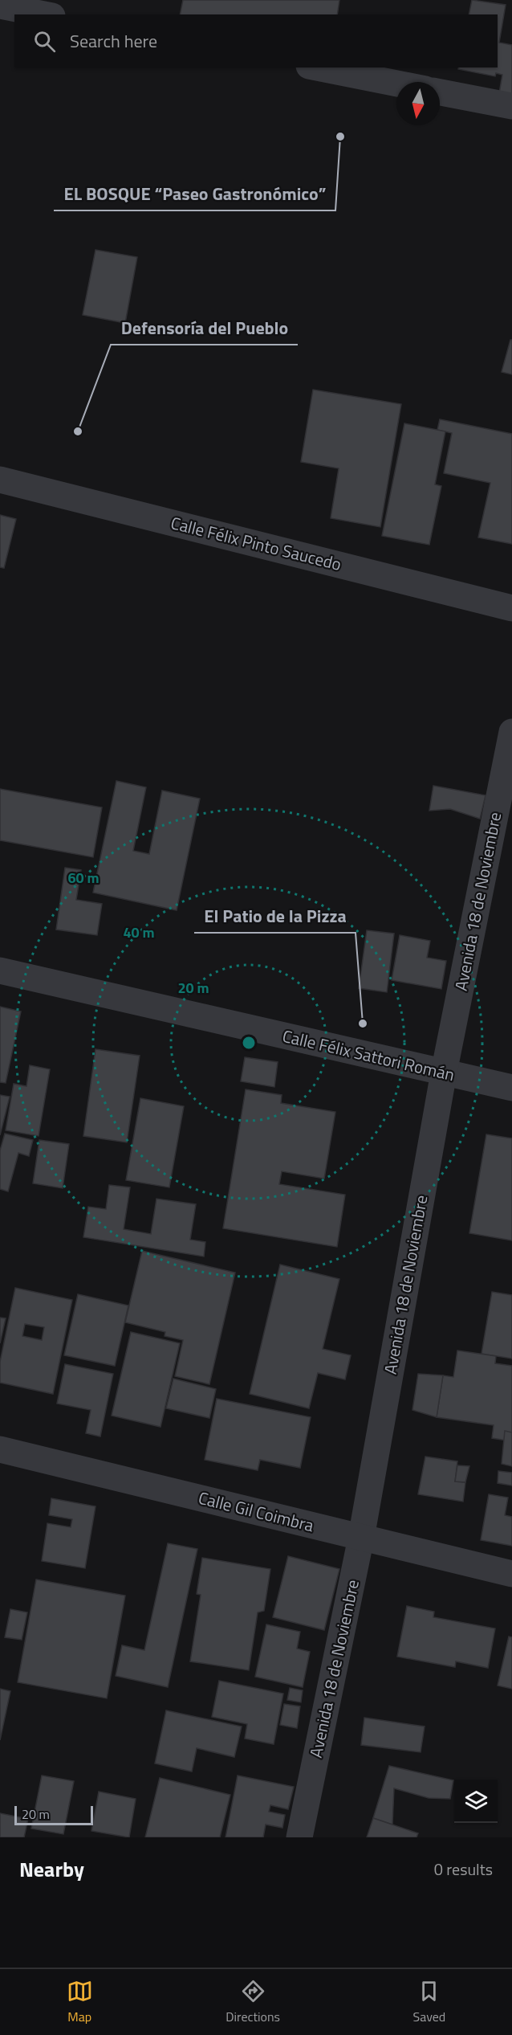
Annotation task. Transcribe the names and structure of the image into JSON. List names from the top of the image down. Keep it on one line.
{"streets":{"street":["Calle Félix Pinto Saucedo","Avenida 18 de Noviembre","Calle Félix Sattori Román","Calle Gil Coimbra"]},"crossings":[["Avenida 18 de Noviembre","Calle Félix Sattori Román"],["Avenida 18 de Noviembre","Calle Gil Coimbra"]],"places":["EL BOSQUE “Paseo Gastronómico”","Defensoría del Pueblo","El Patio de la Pizza"],"scale_bar":"20 m","north":"bottom","page":{"search":"Search here","scale":"20 m","heading":["Nearby","0 results"],"nav":["Map","Directions","Saved"]},"rings":["60 m","40 m","20 m"]}
